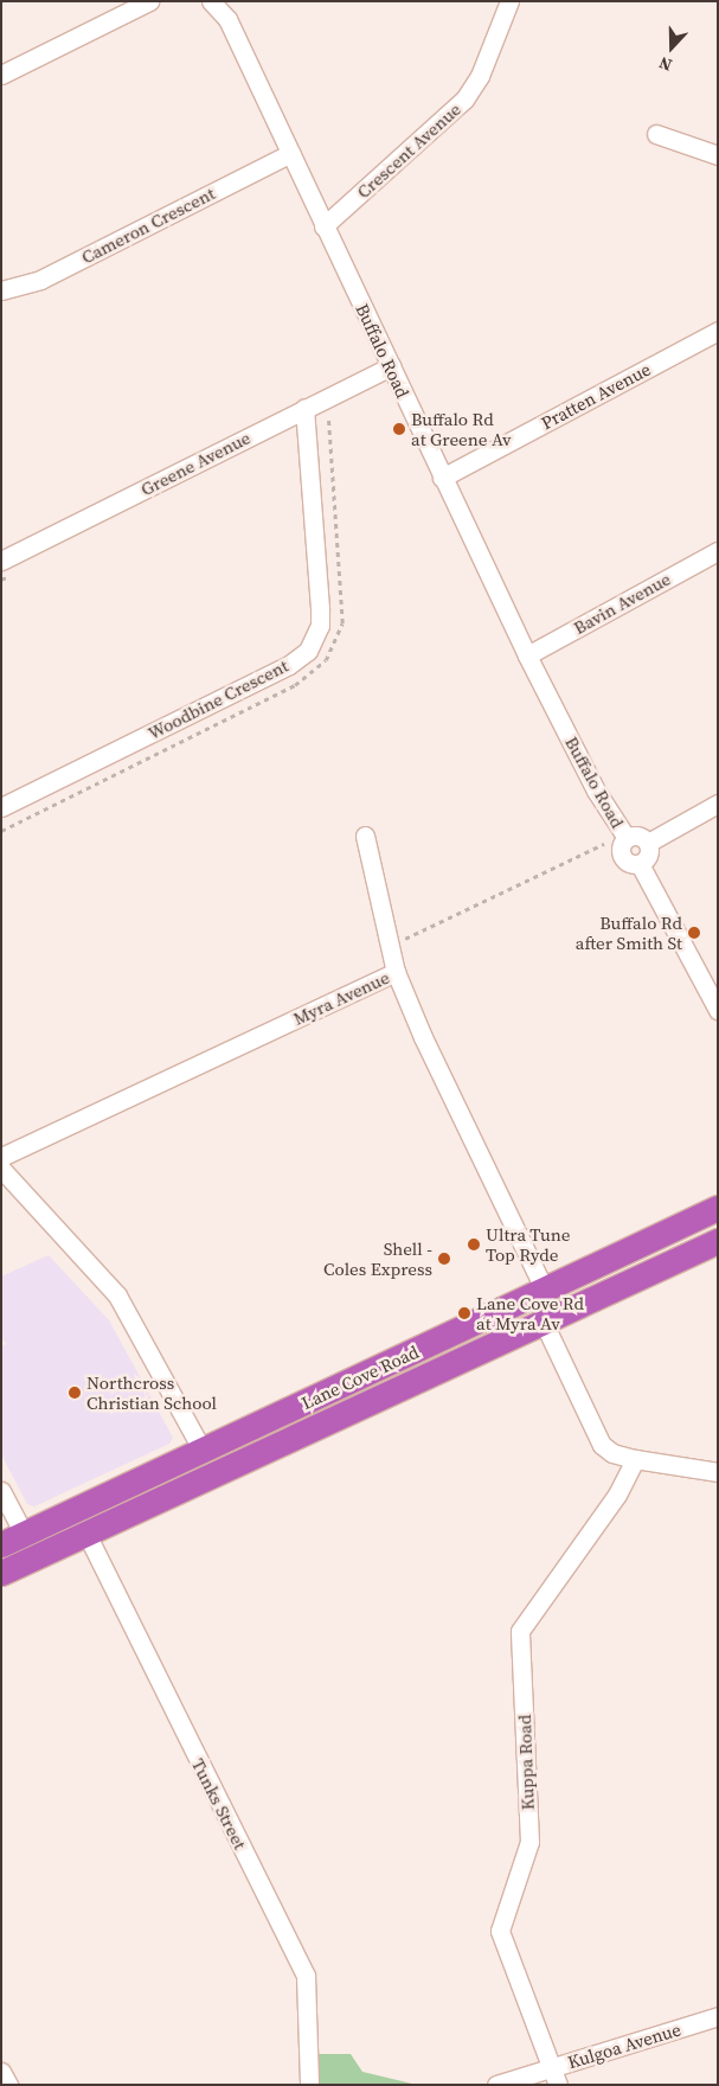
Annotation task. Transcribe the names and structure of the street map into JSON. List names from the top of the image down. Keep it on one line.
{"streets":{"highway":["Lane Cove Road"],"street":["Crescent Avenue","Cameron Crescent","Buffalo Road","Pratten Avenue","Greene Avenue","Bavin Avenue","Woodbine Crescent","Myra Avenue","Kuppa Road","Tunks Street","Kulgoa Avenue"]},"crossings":[["Crescent Avenue","Buffalo Road"],["Cameron Crescent","Buffalo Road"],["Buffalo Road","Pratten Avenue"],["Buffalo Road","Greene Avenue"],["Buffalo Road","Bavin Avenue"],["Greene Avenue","Woodbine Crescent"],["Myra Avenue","Lane Cove Road"],["Lane Cove Road","Tunks Street"],["Kuppa Road","Kulgoa Avenue"]],"places":["Buffalo Rd at Greene Av","Buffalo Rd after Smith St","Ultra Tune Top Ryde","Shell - Coles Express","Lane Cove Rd at Myra Av","Northcross Christian School"],"north":"bottom"}
